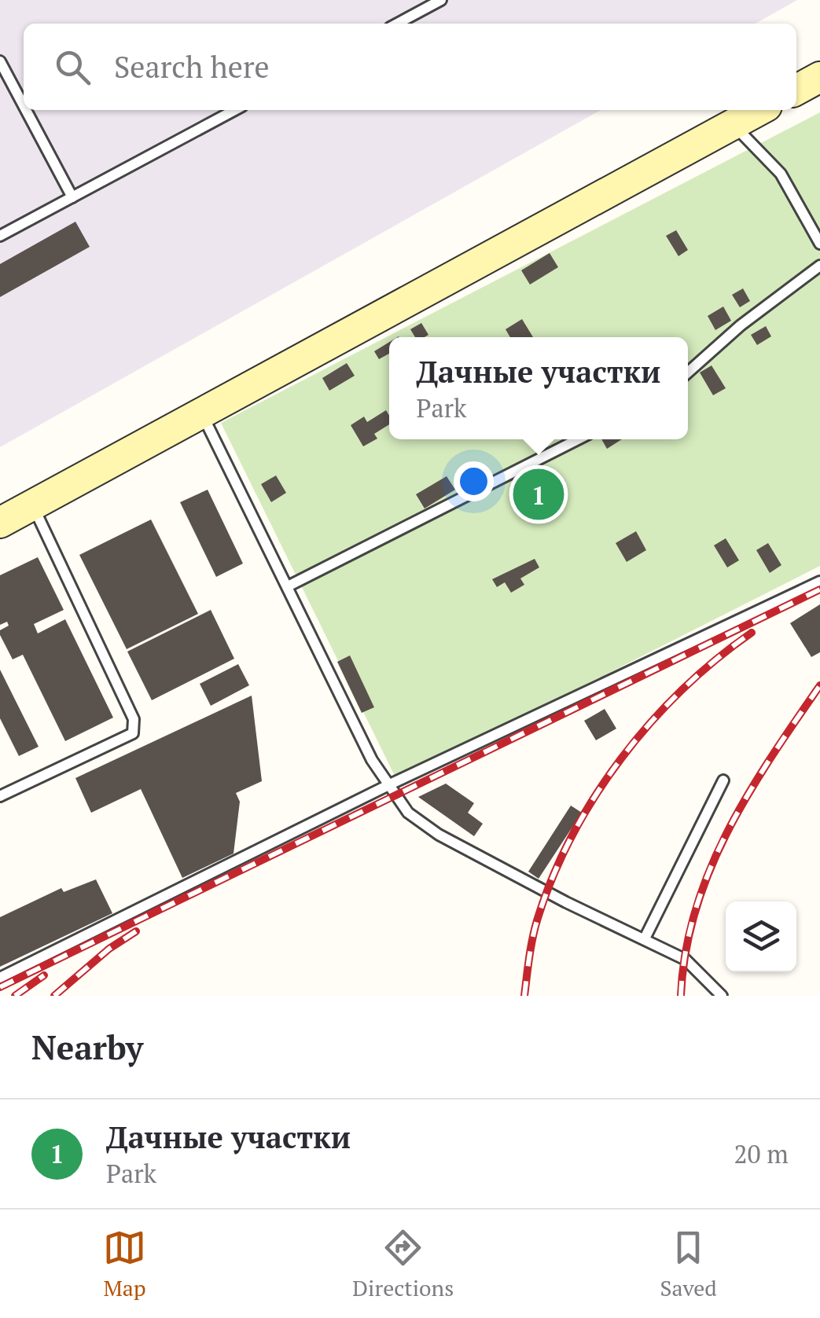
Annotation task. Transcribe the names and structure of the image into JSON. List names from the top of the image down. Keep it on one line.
{"page":{"search":"Search here","popup":["Дачные участки","Park"],"pins":"1","heading":"Nearby","list":[{"mark":"1","name":"Дачные участки","note":"Park","value":"20 m"}],"nav":["Map","Directions","Saved"]}}
